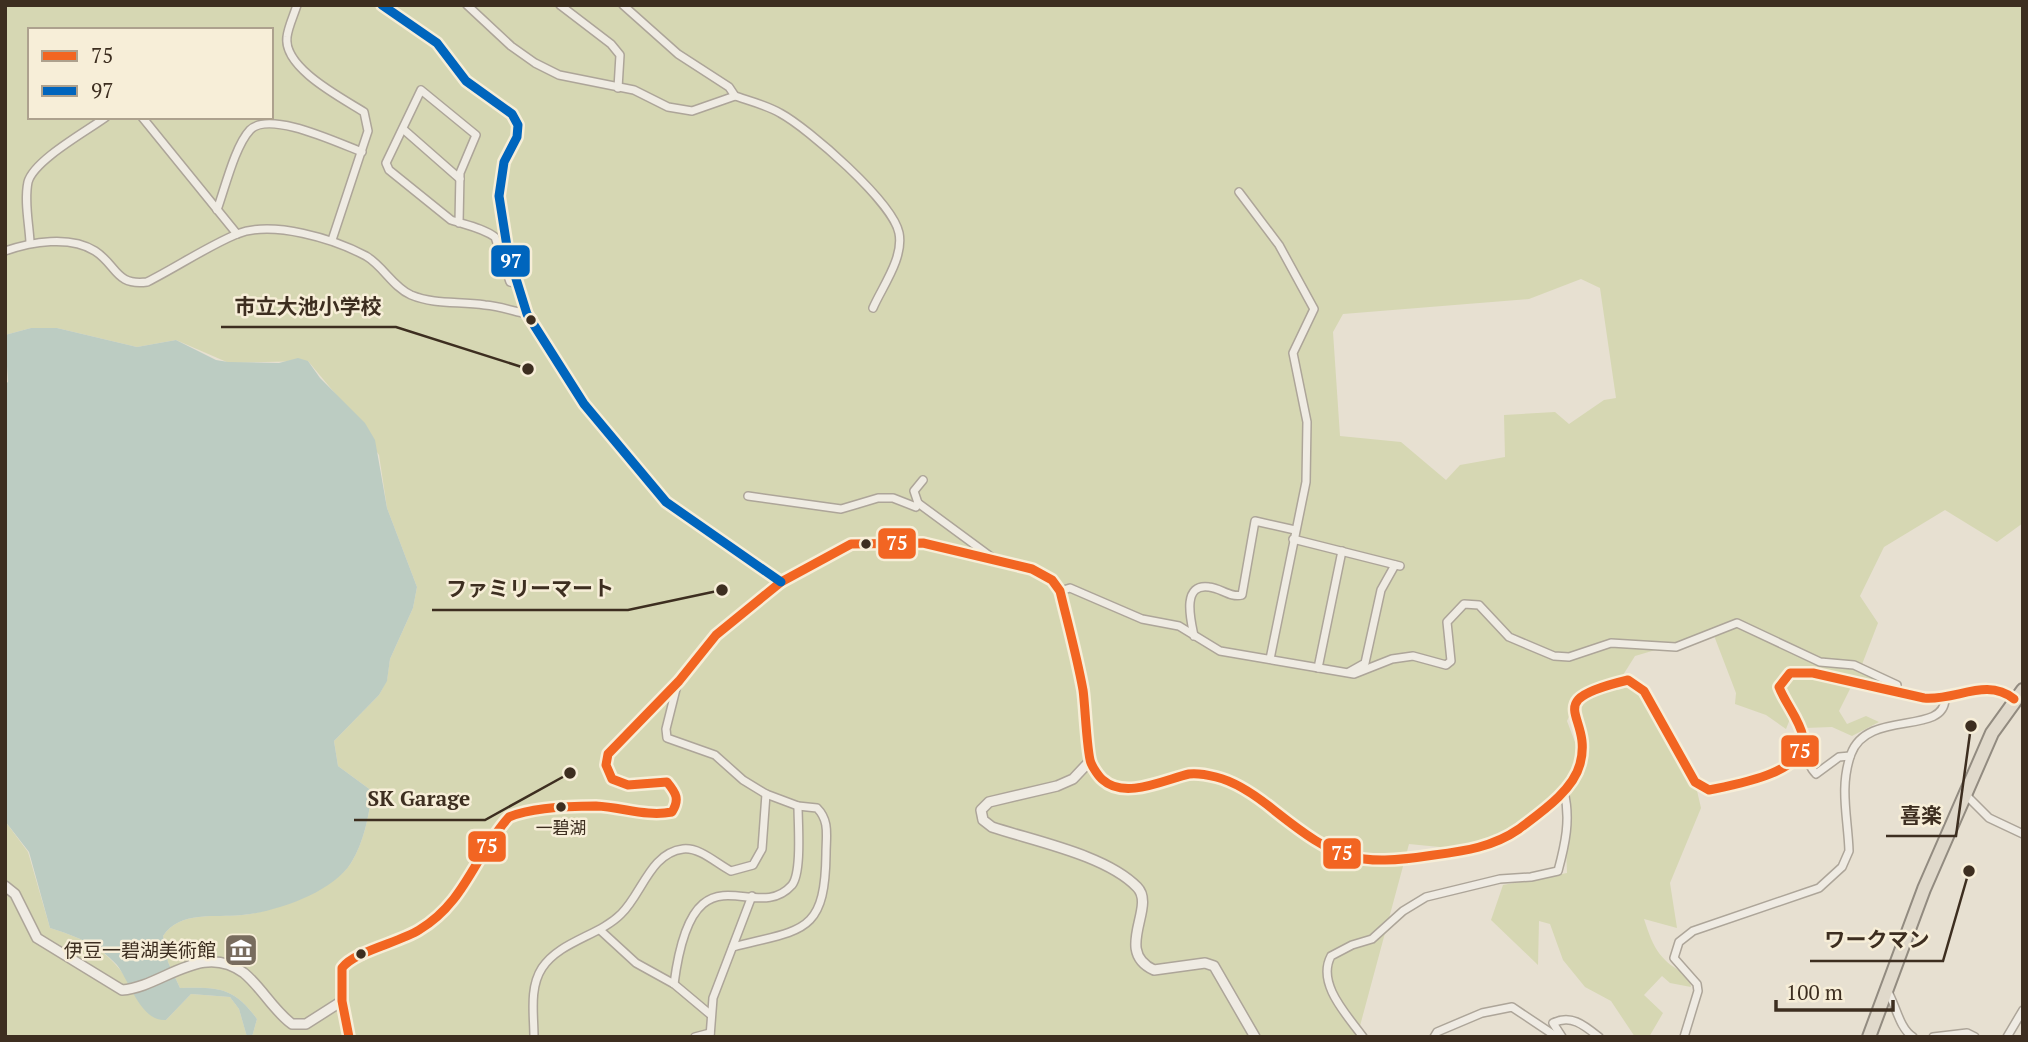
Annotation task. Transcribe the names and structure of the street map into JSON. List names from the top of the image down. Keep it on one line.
{"places":{"other":["市立大池小学校","ファミリーマート","喜楽","SK Garage","一碧湖","ワークマン"],"museum":["伊豆一碧湖美術館"]},"lines":["transit line 97","transit line 75"],"legend":["75","97"],"scale_bar":"100 m"}
